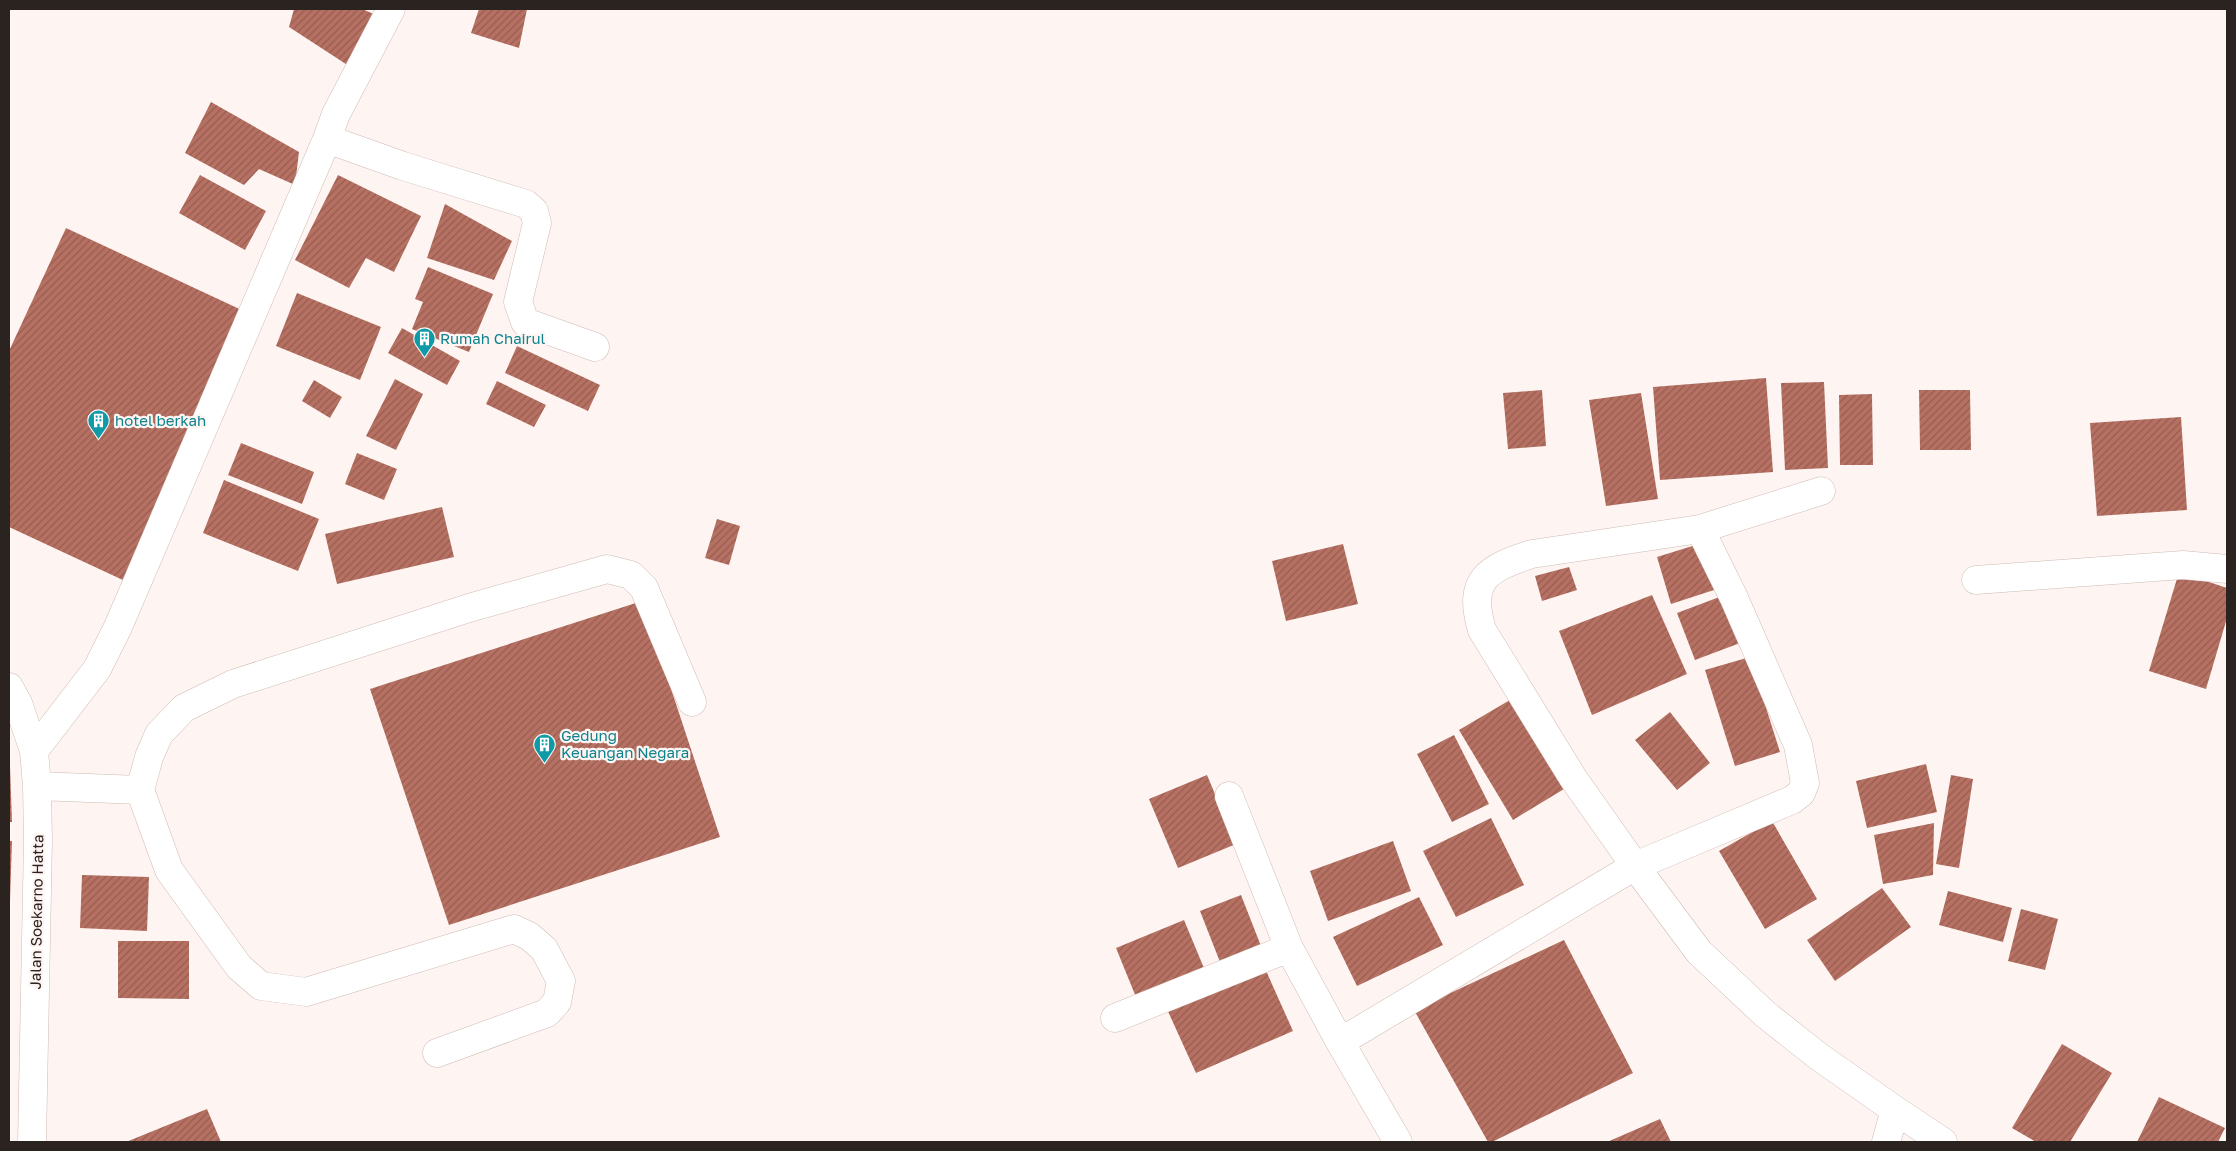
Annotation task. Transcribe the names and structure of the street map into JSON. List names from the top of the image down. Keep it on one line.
{"streets":{"street":["Jalan Soekarno Hatta"]},"places":{"building":["Rumah Chairul","hotel berkah","Gedung Keuangan Negara"]}}
